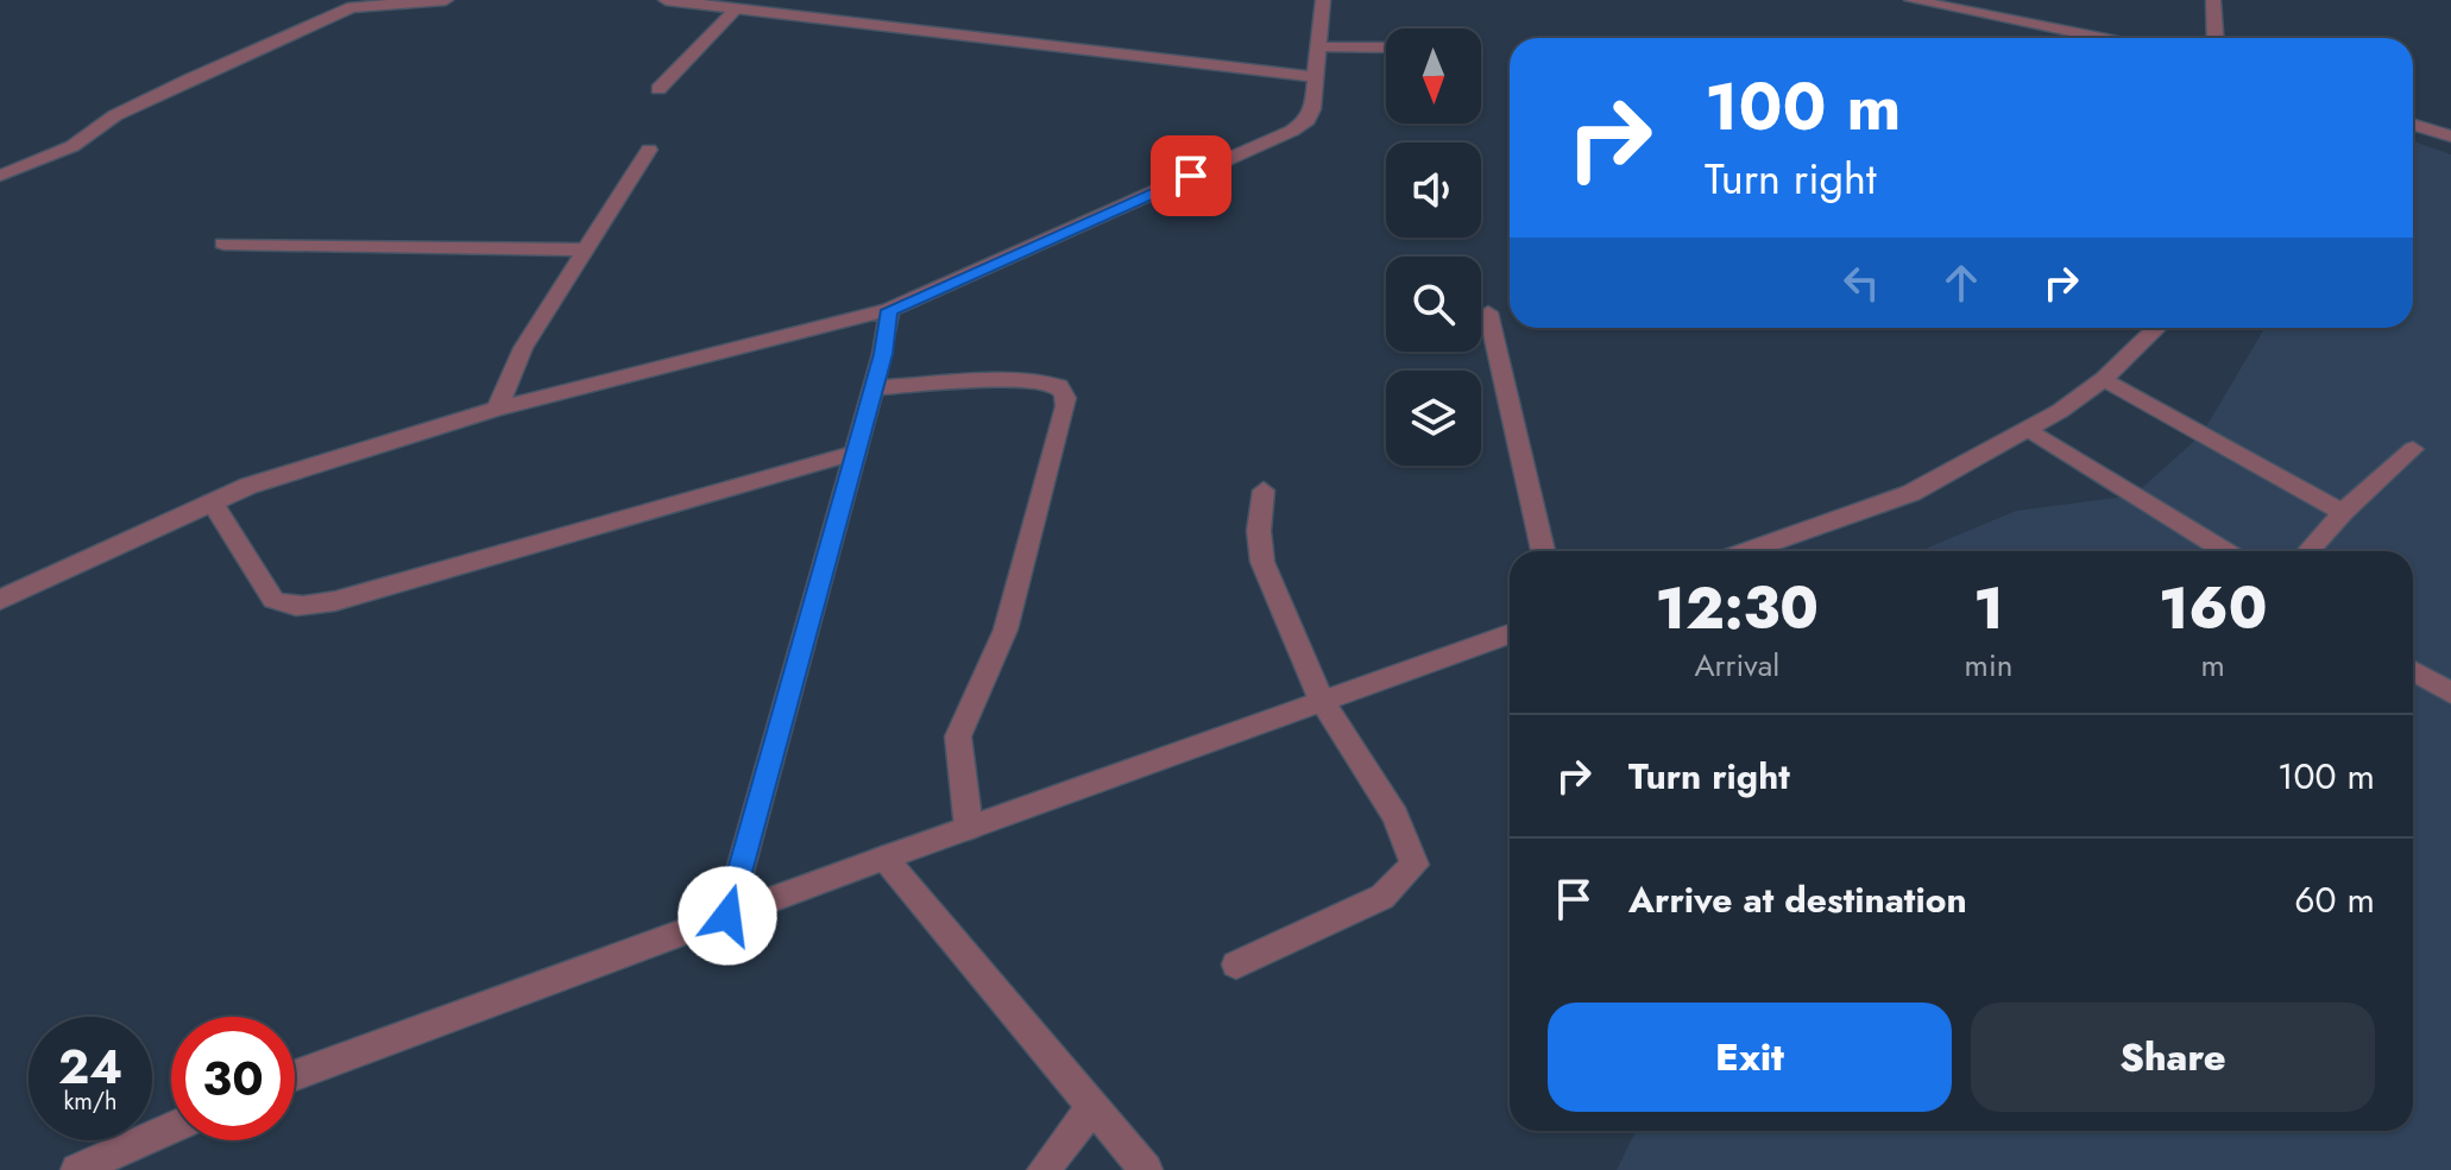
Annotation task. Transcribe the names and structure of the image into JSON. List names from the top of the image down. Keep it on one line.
{"north":"bottom","page":{"turn":["100 m","Turn right"],"eta":["12:30","Arrival","1","min","160","m"],"list":[{"name":"Turn right","value":"100 m"},{"name":"Arrive at destination","value":"60 m"}],"buttons":["Exit","Share"],"speed":"24 km/h","limit":"30"}}
